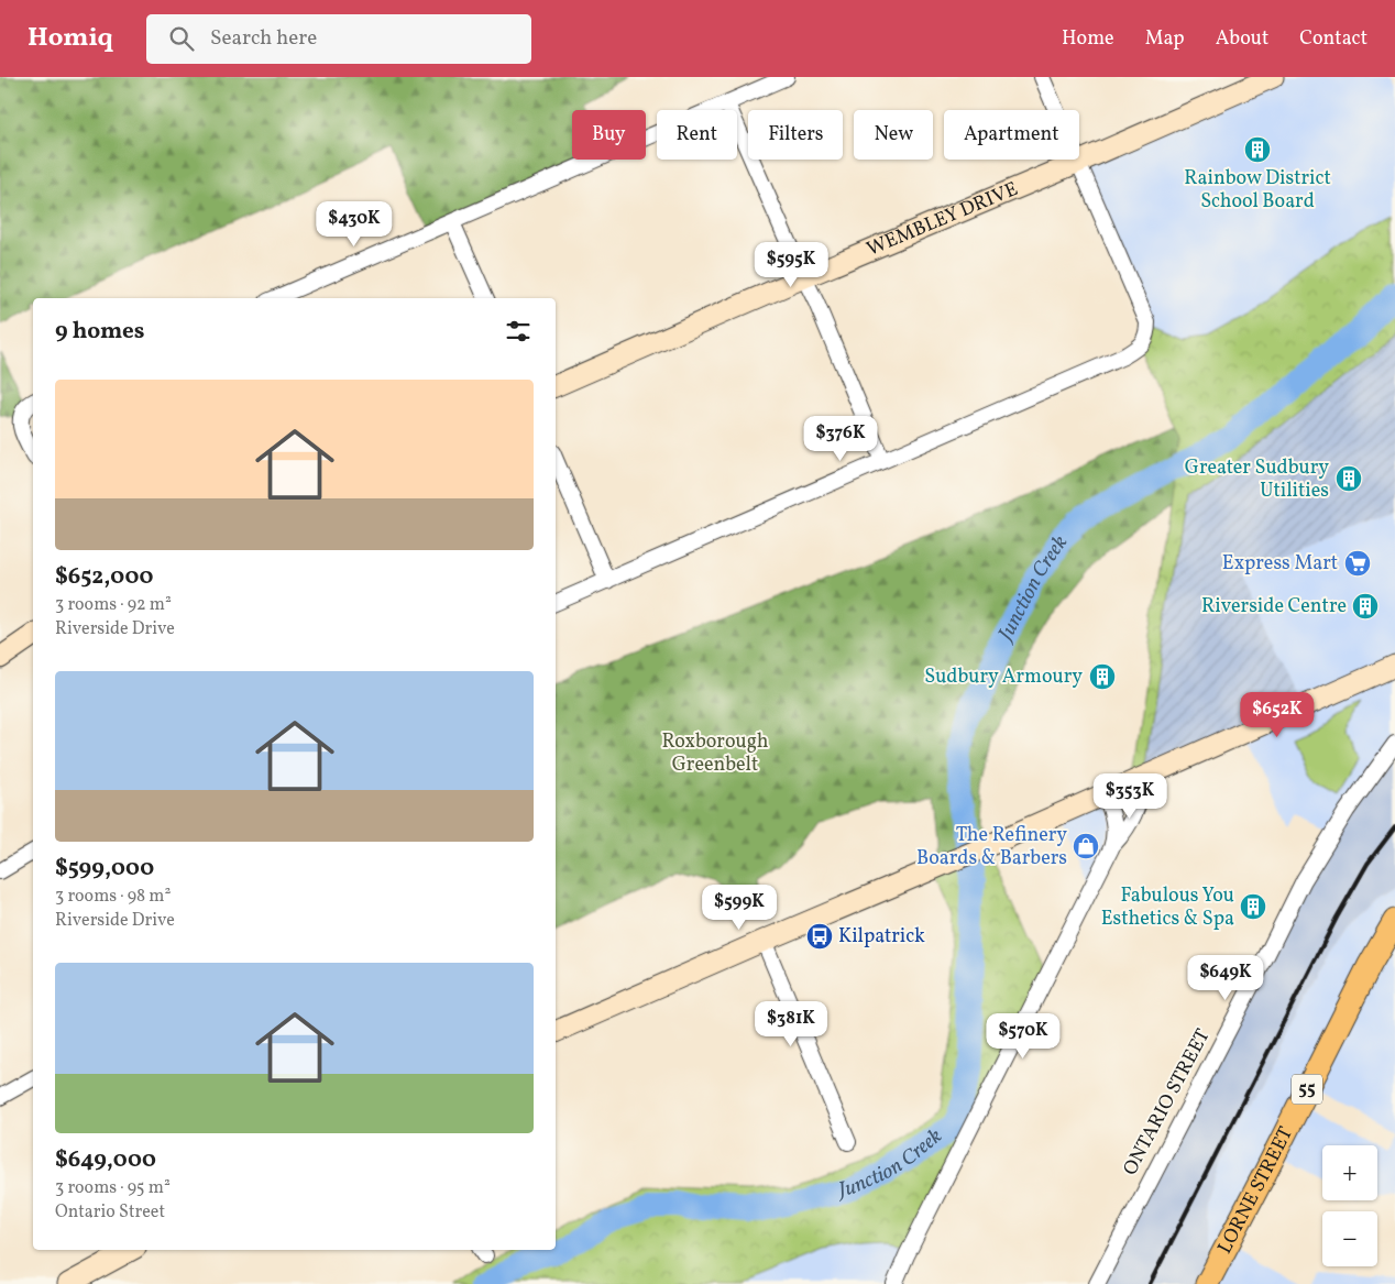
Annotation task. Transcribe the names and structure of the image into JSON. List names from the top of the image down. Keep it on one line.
{"streets":{"main road":["55","LORNE STREET"],"street":["WEMBLEY DRIVE","ONTARIO STREET"]},"water":["Junction Creek"],"parks":["Roxborough Greenbelt"],"places":{"building":["Rainbow District School Board","Greater Sudbury Utilities","Riverside Centre","Sudbury Armoury","Fabulous You Esthetics & Spa"],"supermarket":["Express Mart"],"shop":["The Refinery Boards & Barbers"],"bus stop":["Kilpatrick"]},"page":{"header":"Homiq","search":"Search here","nav":["Home","Map","About","Contact"],"chip":["Buy","Rent","Filters","New","Apartment"],"price":["$430K","$595K","$376K","$652K","$353K","$599K","$649K","$381K","$570K"],"heading":"9 homes","list":[{"name":"$652,000","note":"3 rooms · 92 m² · Riverside Drive"},{"name":"$599,000","note":"3 rooms · 98 m² · Riverside Drive"},{"name":"$649,000","note":"3 rooms · 95 m² · Ontario Street"}],"map_buttons":["+","−"]}}
